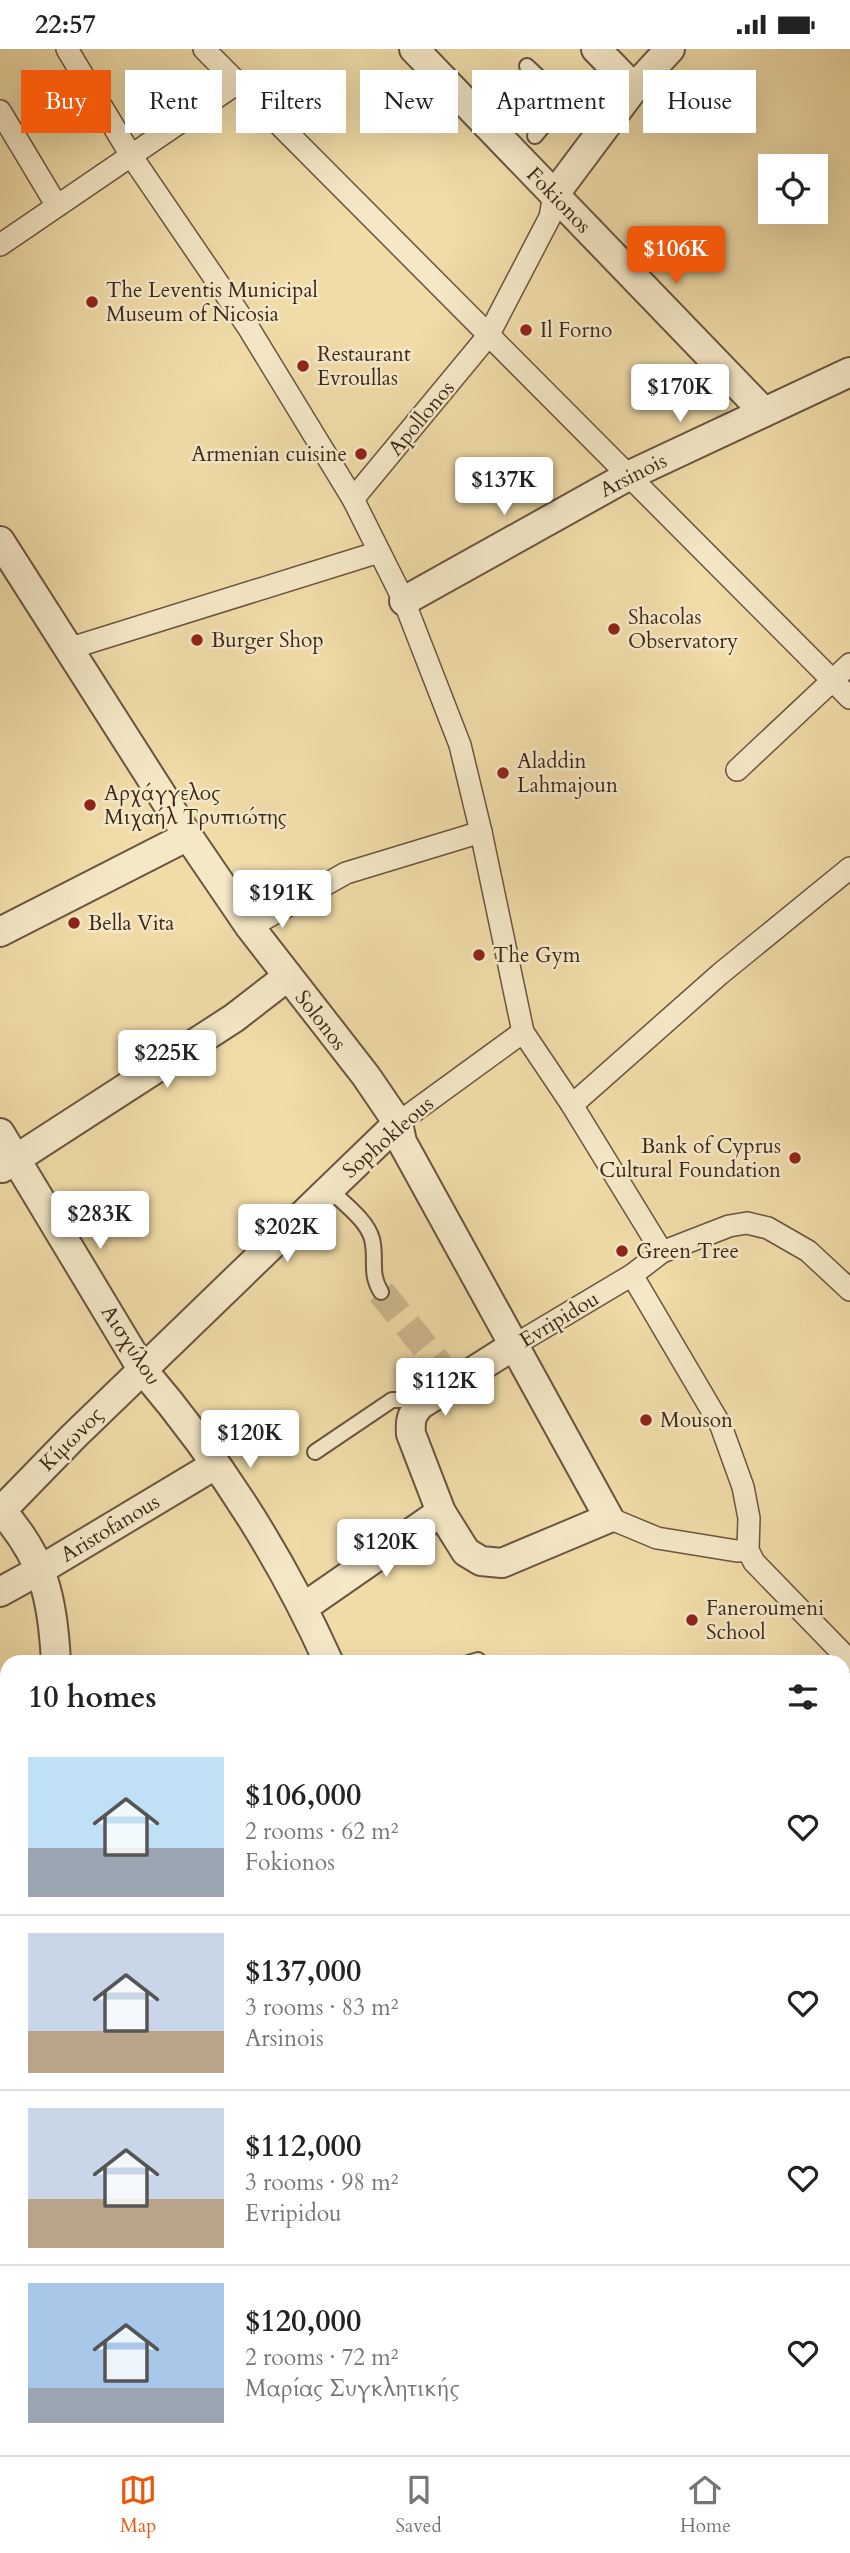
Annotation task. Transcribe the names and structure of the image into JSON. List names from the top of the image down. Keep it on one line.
{"streets":{"street":["Fokionos","Apollonos","Arsinois","Solonos","Sophokleous","Evripidou","Αισχύλου","Κίμωνος","Aristofanous"]},"crossings":[["Fokionos","Apollonos"],["Fokionos","Arsinois"],["Solonos","Sophokleous"],["Solonos","Evripidou"],["Sophokleous","Αισχύλου"],["Sophokleous","Κίμωνος"],["Αισχύλου","Κίμωνος"],["Αισχύλου","Aristofanous"]],"places":["The Leventis Municipal Museum of Nicosia","Il Forno","Restaurant Evroullas","Armenian cuisine","Shacolas Observatory","Burger Shop","Aladdin Lahmajoun","Αρχάγγελος Μιχαήλ Τρυπιώτης","Bella Vita","The Gym","Bank of Cyprus Cultural Foundation","Green Tree","Mouson","Faneroumeni School"],"page":{"status":"22:57","chip":["Buy","Rent","Filters","New","Apartment","House"],"price":["$106K","$170K","$137K","$191K","$225K","$283K","$202K","$112K","$120K","$120K"],"heading":"10 homes","list":[{"name":"$106,000","note":"2 rooms · 62 m² · Fokionos"},{"name":"$137,000","note":"3 rooms · 83 m² · Arsinois"},{"name":"$112,000","note":"3 rooms · 98 m² · Evripidou"},{"name":"$120,000","note":"2 rooms · 72 m² · Μαρίας Συγκλητικής"}],"tabs":["Map","Saved","Home"]}}
